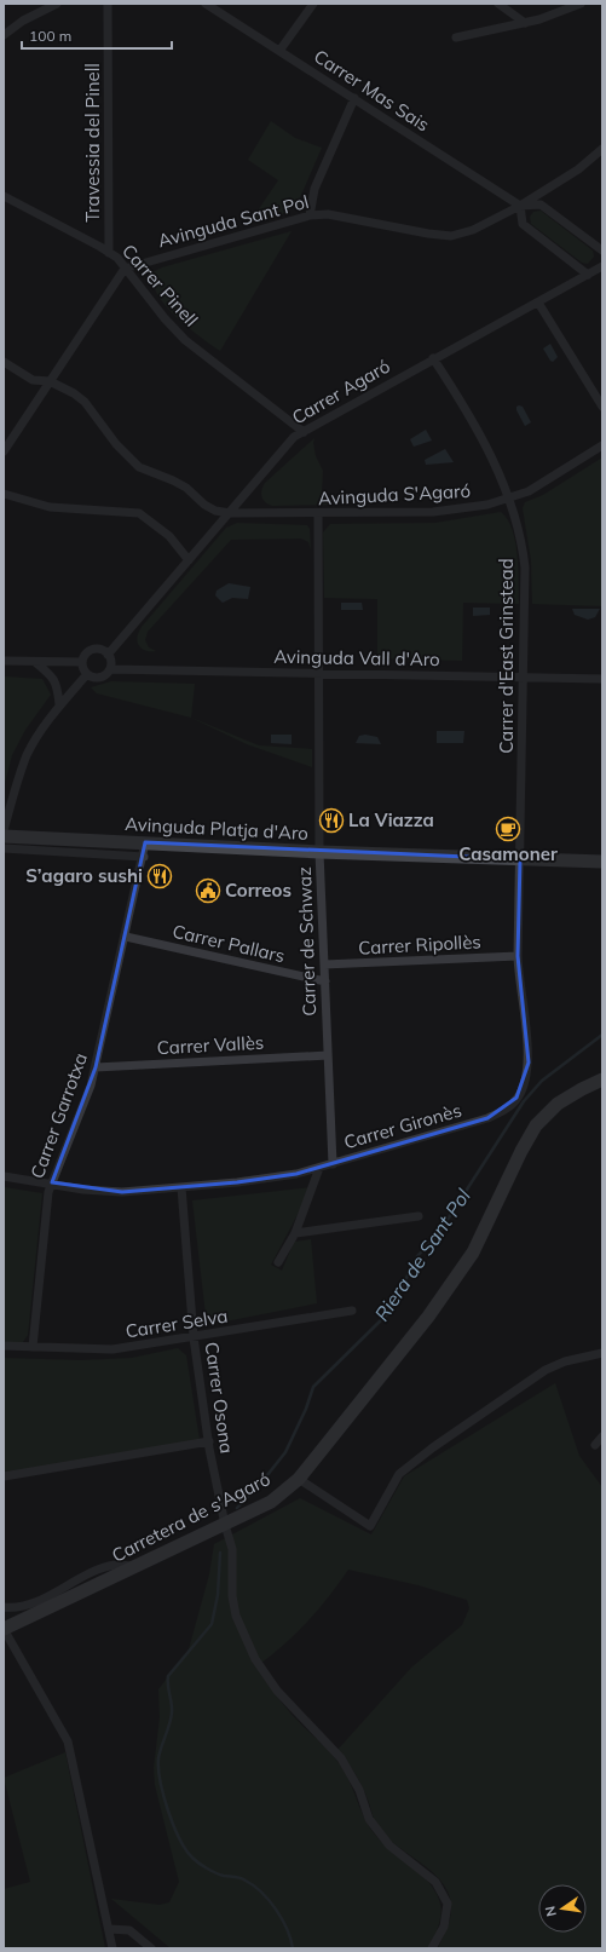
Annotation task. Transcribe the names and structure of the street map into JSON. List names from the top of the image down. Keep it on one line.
{"streets":{"street":["Carrer Mas Sais","Travessia del Pinell","Avinguda Sant Pol","Carrer Pinell","Carrer Agaró","Avinguda S'Agaró","Carrer d'East Grinstead","Avinguda Vall d'Aro","Avinguda Platja d'Aro","Carrer de Schwaz","Carrer Pallars","Carrer Ripollès","Carrer Vallès","Carrer Garrotxa","Carrer Gironès","Carrer Selva","Carrer Osona","Carretera de s'Agaró"]},"crossings":[["Carrer Mas Sais","Avinguda Sant Pol"],["Travessia del Pinell","Carrer Pinell"],["Avinguda Sant Pol","Carrer Pinell"],["Carrer Pinell","Carrer Agaró"],["Carrer Agaró","Avinguda S'Agaró"],["Carrer Agaró","Carrer d'East Grinstead"],["Carrer Agaró","Avinguda Vall d'Aro"],["Avinguda S'Agaró","Carrer d'East Grinstead"],["Avinguda S'Agaró","Carrer de Schwaz"],["Carrer d'East Grinstead","Avinguda Vall d'Aro"],["Carrer d'East Grinstead","Avinguda Platja d'Aro"],["Carrer d'East Grinstead","Carrer Gironès"],["Avinguda Vall d'Aro","Carrer de Schwaz"],["Avinguda Platja d'Aro","Carrer de Schwaz"],["Avinguda Platja d'Aro","Carrer Garrotxa"],["Avinguda Platja d'Aro","Carrer Gironès"],["Carrer de Schwaz","Carrer Pallars"],["Carrer de Schwaz","Carrer Ripollès"],["Carrer de Schwaz","Carrer Vallès"],["Carrer de Schwaz","Carrer Gironès"],["Carrer Pallars","Carrer Garrotxa"],["Carrer Ripollès","Carrer Gironès"],["Carrer Vallès","Carrer Garrotxa"],["Carrer Garrotxa","Carrer Gironès"],["Carrer Garrotxa","Carrer Selva"],["Carrer Gironès","Carrer Osona"],["Carrer Selva","Carrer Osona"],["Carrer Osona","Carretera de s'Agaró"]],"water":["Riera de Sant Pol"],"places":{"restaurant":["La Viazza","S’agaro sushi"],"cafe":["Casamoner"],"public building":["Correos"]},"scale_bar":"100 m","north":"left"}
